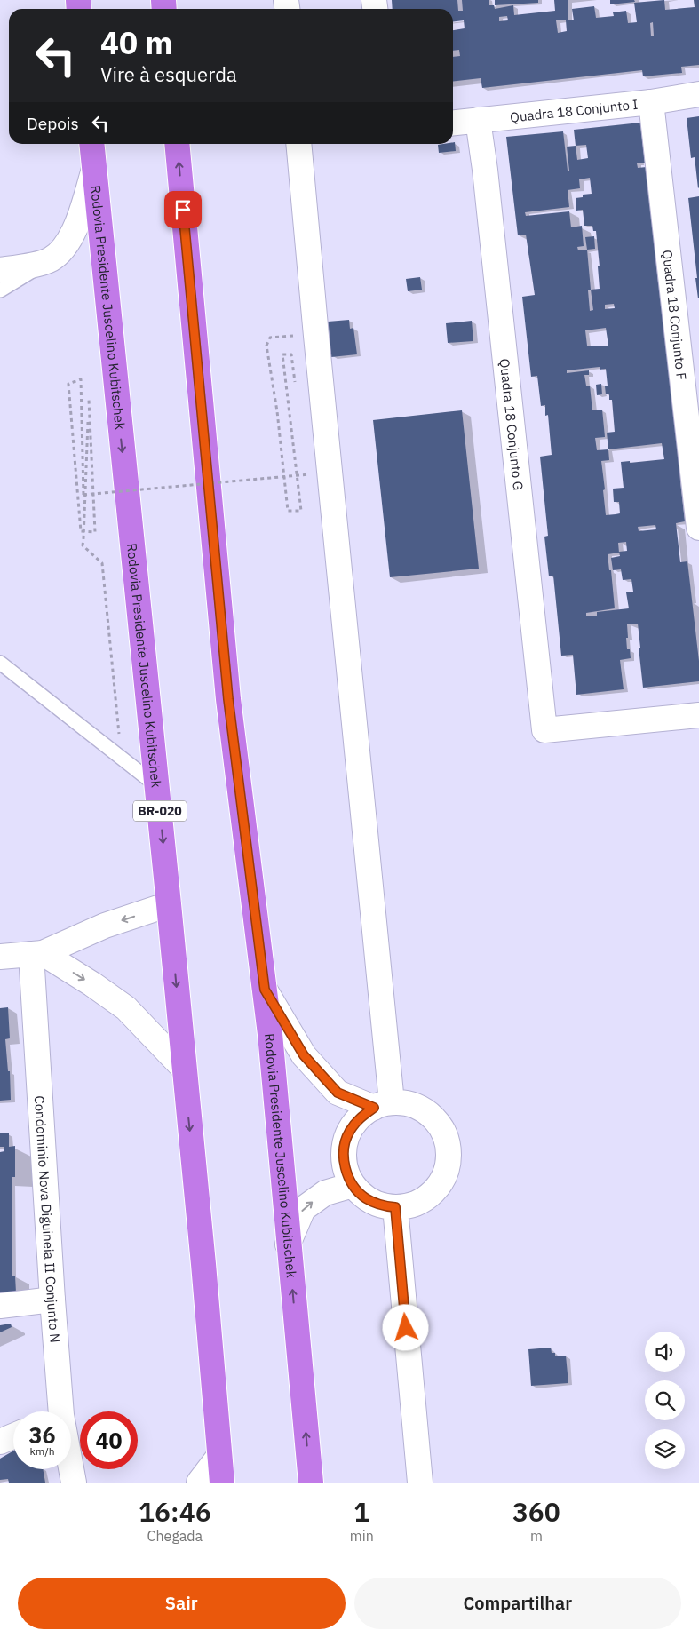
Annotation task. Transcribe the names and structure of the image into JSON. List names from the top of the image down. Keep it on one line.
{"streets":{"highway":["Rodovia Presidente Juscelino Kubitschek","BR-020"],"street":["Quadra 18 Conjunto I","Quadra 18 Conjunto F","Quadra 18 Conjunto G","Condominio Nova Diguineia II Conjunto N"]},"crossings":[["Quadra 18 Conjunto I","Quadra 18 Conjunto F"],["Quadra 18 Conjunto I","Quadra 18 Conjunto G"]],"page":{"turn":["40 m","Vire à esquerda"],"then":"Depois","speed":"36 km/h","limit":"40","eta":["16:46","Chegada","1","min","360","m"],"buttons":["Sair","Compartilhar"]}}
